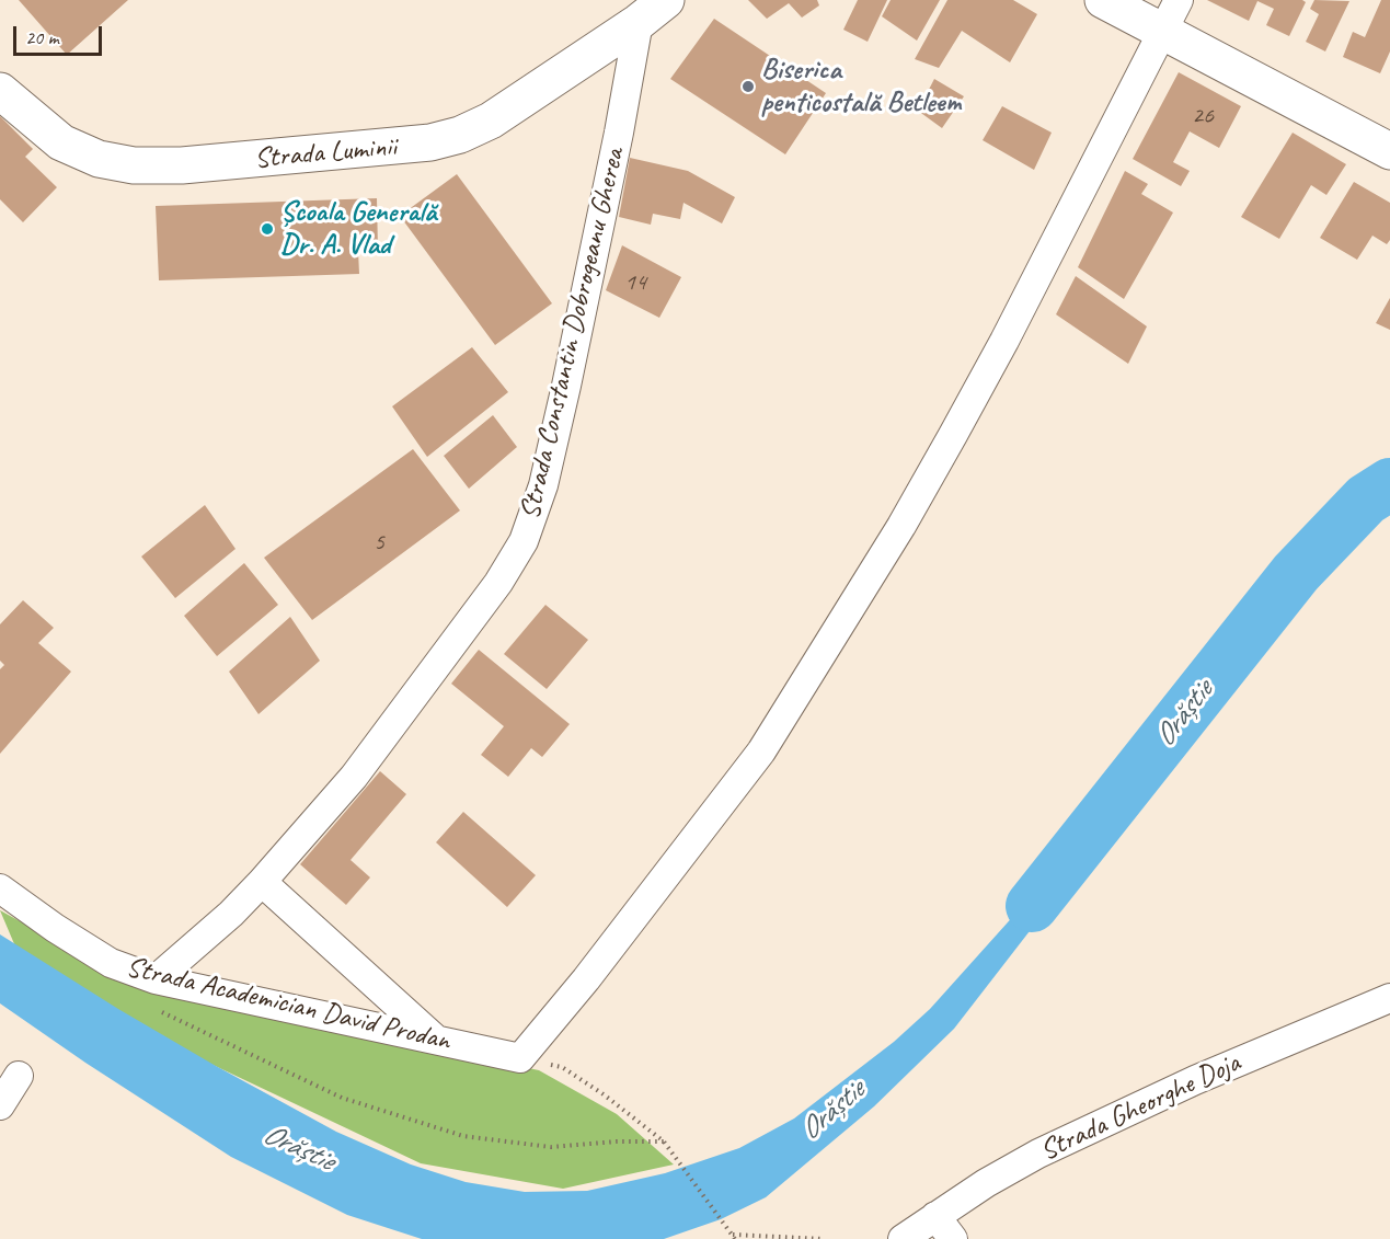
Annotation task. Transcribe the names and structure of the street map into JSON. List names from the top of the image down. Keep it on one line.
{"streets":{"street":["Strada Luminii","Strada Constantin Dobrogeanu Gherea","Strada Academician David Prodan","Strada Gheorghe Doja"]},"crossings":[["Strada Luminii","Strada Constantin Dobrogeanu Gherea"],["Strada Constantin Dobrogeanu Gherea","Strada Academician David Prodan"]],"water":["Orăștie"],"places":["Biserica penticostală Betleem","Școala Generală Dr. A. Vlad"],"house_numbers":["26","14","5"],"scale_bar":"20 m"}
